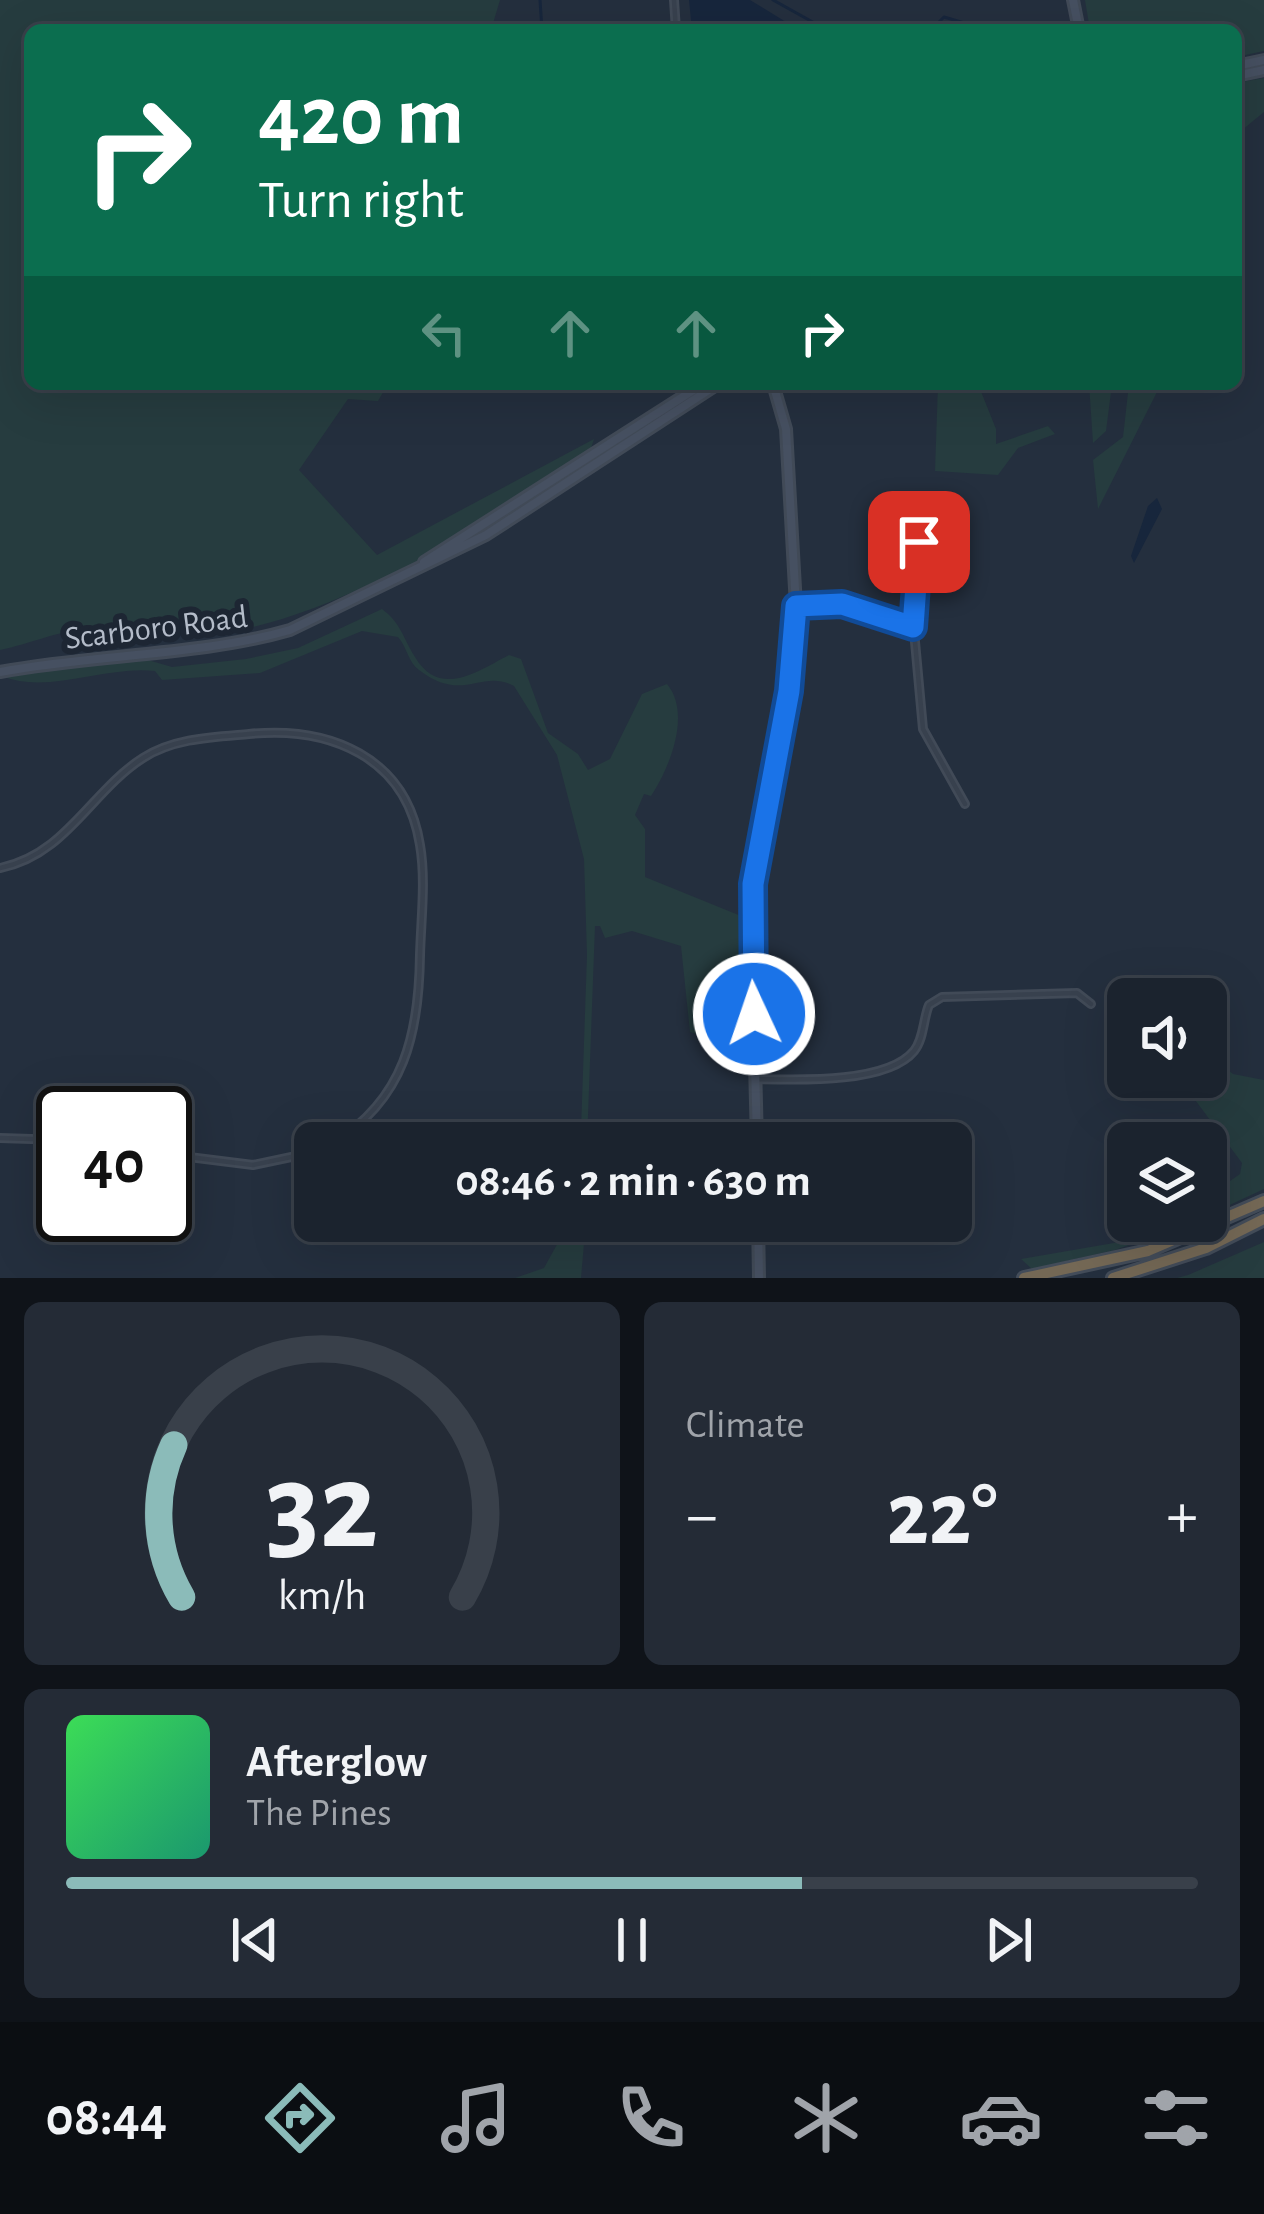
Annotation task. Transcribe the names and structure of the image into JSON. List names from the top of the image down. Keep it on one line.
{"streets":{"main road":["Scarboro Road"]},"page":{"turn":["420 m","Turn right"],"limit":"40","trip":"08:46 · 2 min · 630 m","tile":"Climate","heat":["−","22°","+"],"song":["Afterglow","The Pines"],"tabs":"08:44","gauge":["32","km/h"]}}
